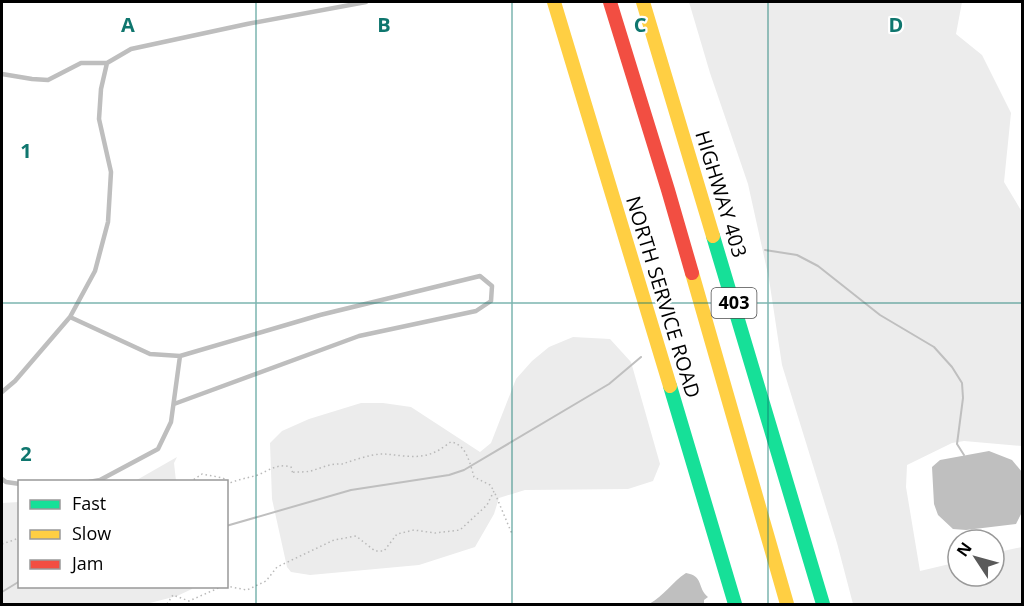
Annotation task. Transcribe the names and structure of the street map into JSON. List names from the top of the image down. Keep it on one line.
{"streets":{"main road":["HIGHWAY 403","NORTH SERVICE ROAD","403"]},"legend":["Fast","Slow","Jam"],"north":"top left","grid":{"columns":["A","B","C","D"],"rows":["1","2"]}}
